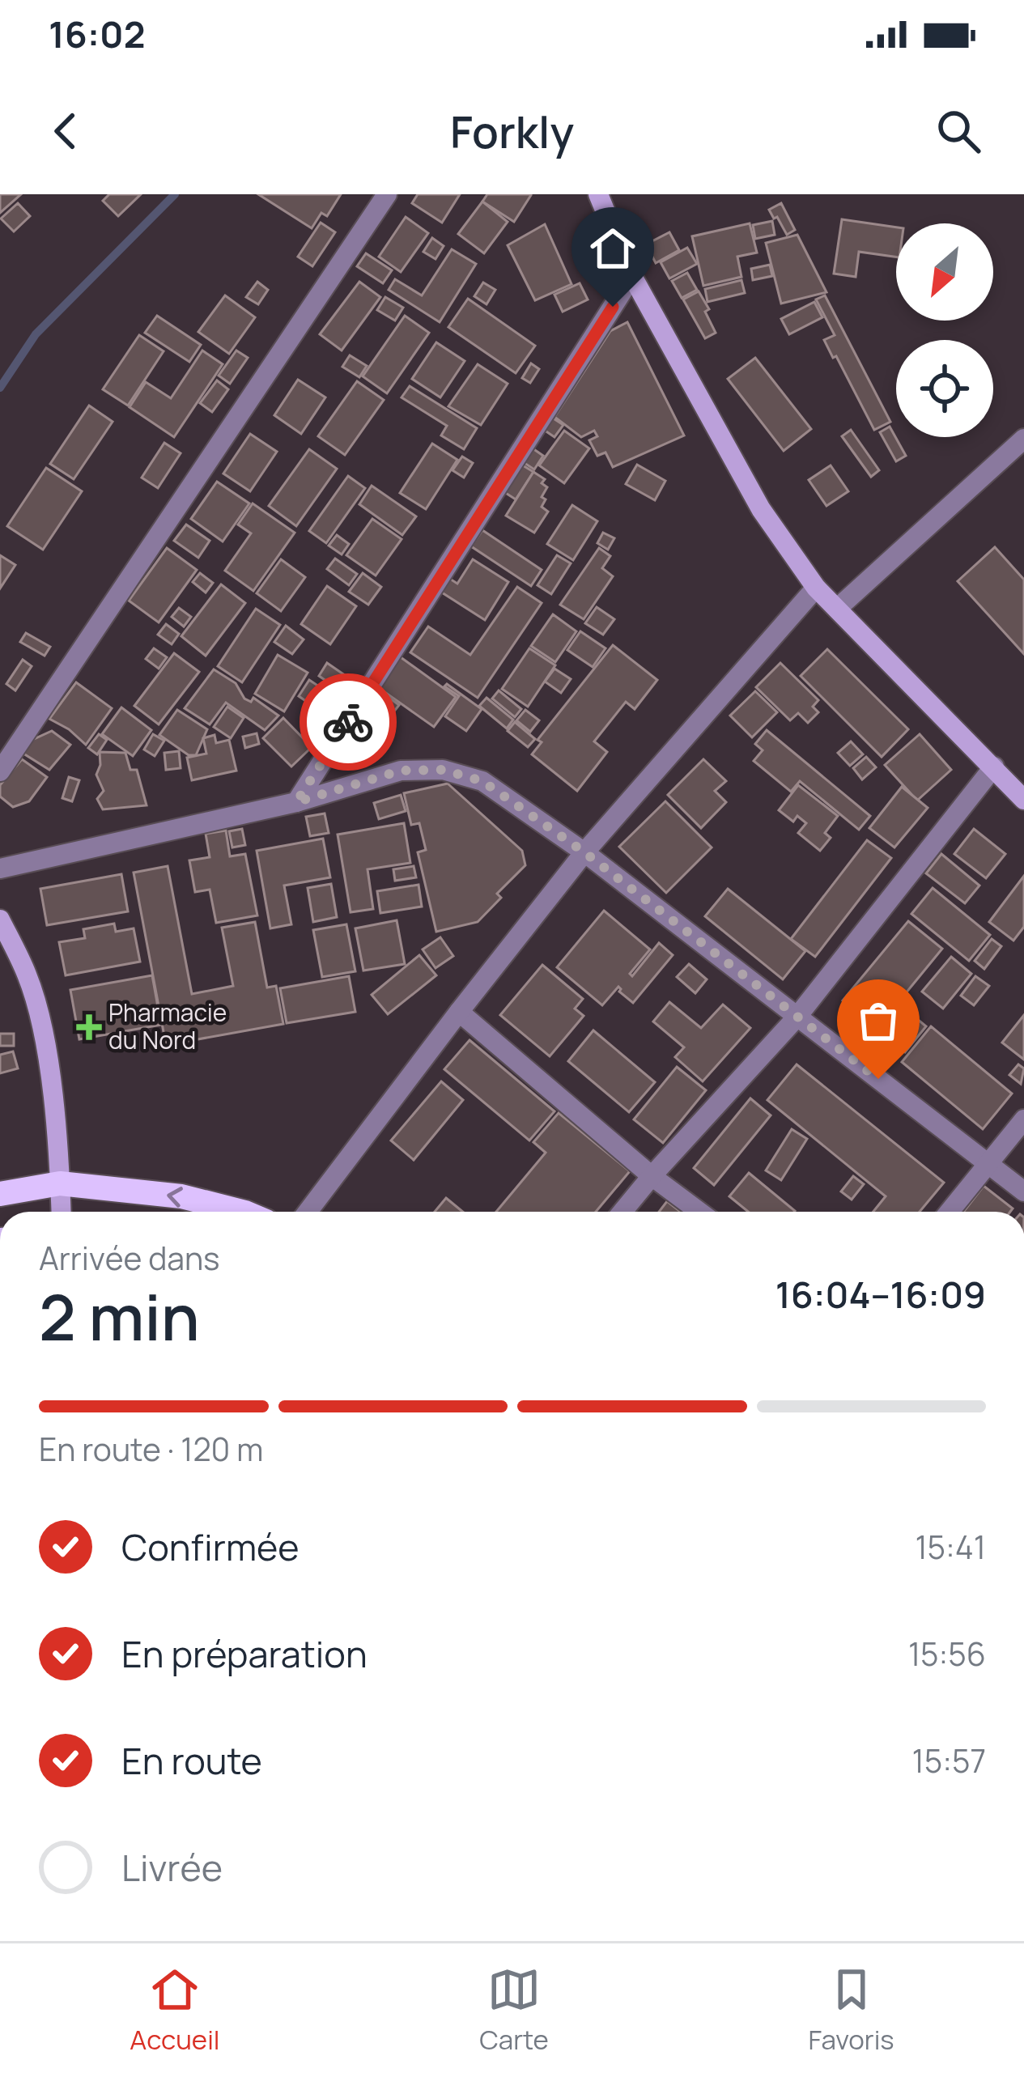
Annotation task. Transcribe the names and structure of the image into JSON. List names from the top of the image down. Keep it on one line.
{"places":{"health":["Pharmacie du Nord"]},"north":"bottom left","page":{"status":"16:02","header":"Forkly","heading":["2 min","Arrivée dans","16:04–16:09"],"bar":"En route · 120 m","list":[["Confirmée","15:41"],["En préparation","15:56"],["En route","15:57"],"Livrée"],"tabs":["Accueil","Carte","Favoris"]}}
